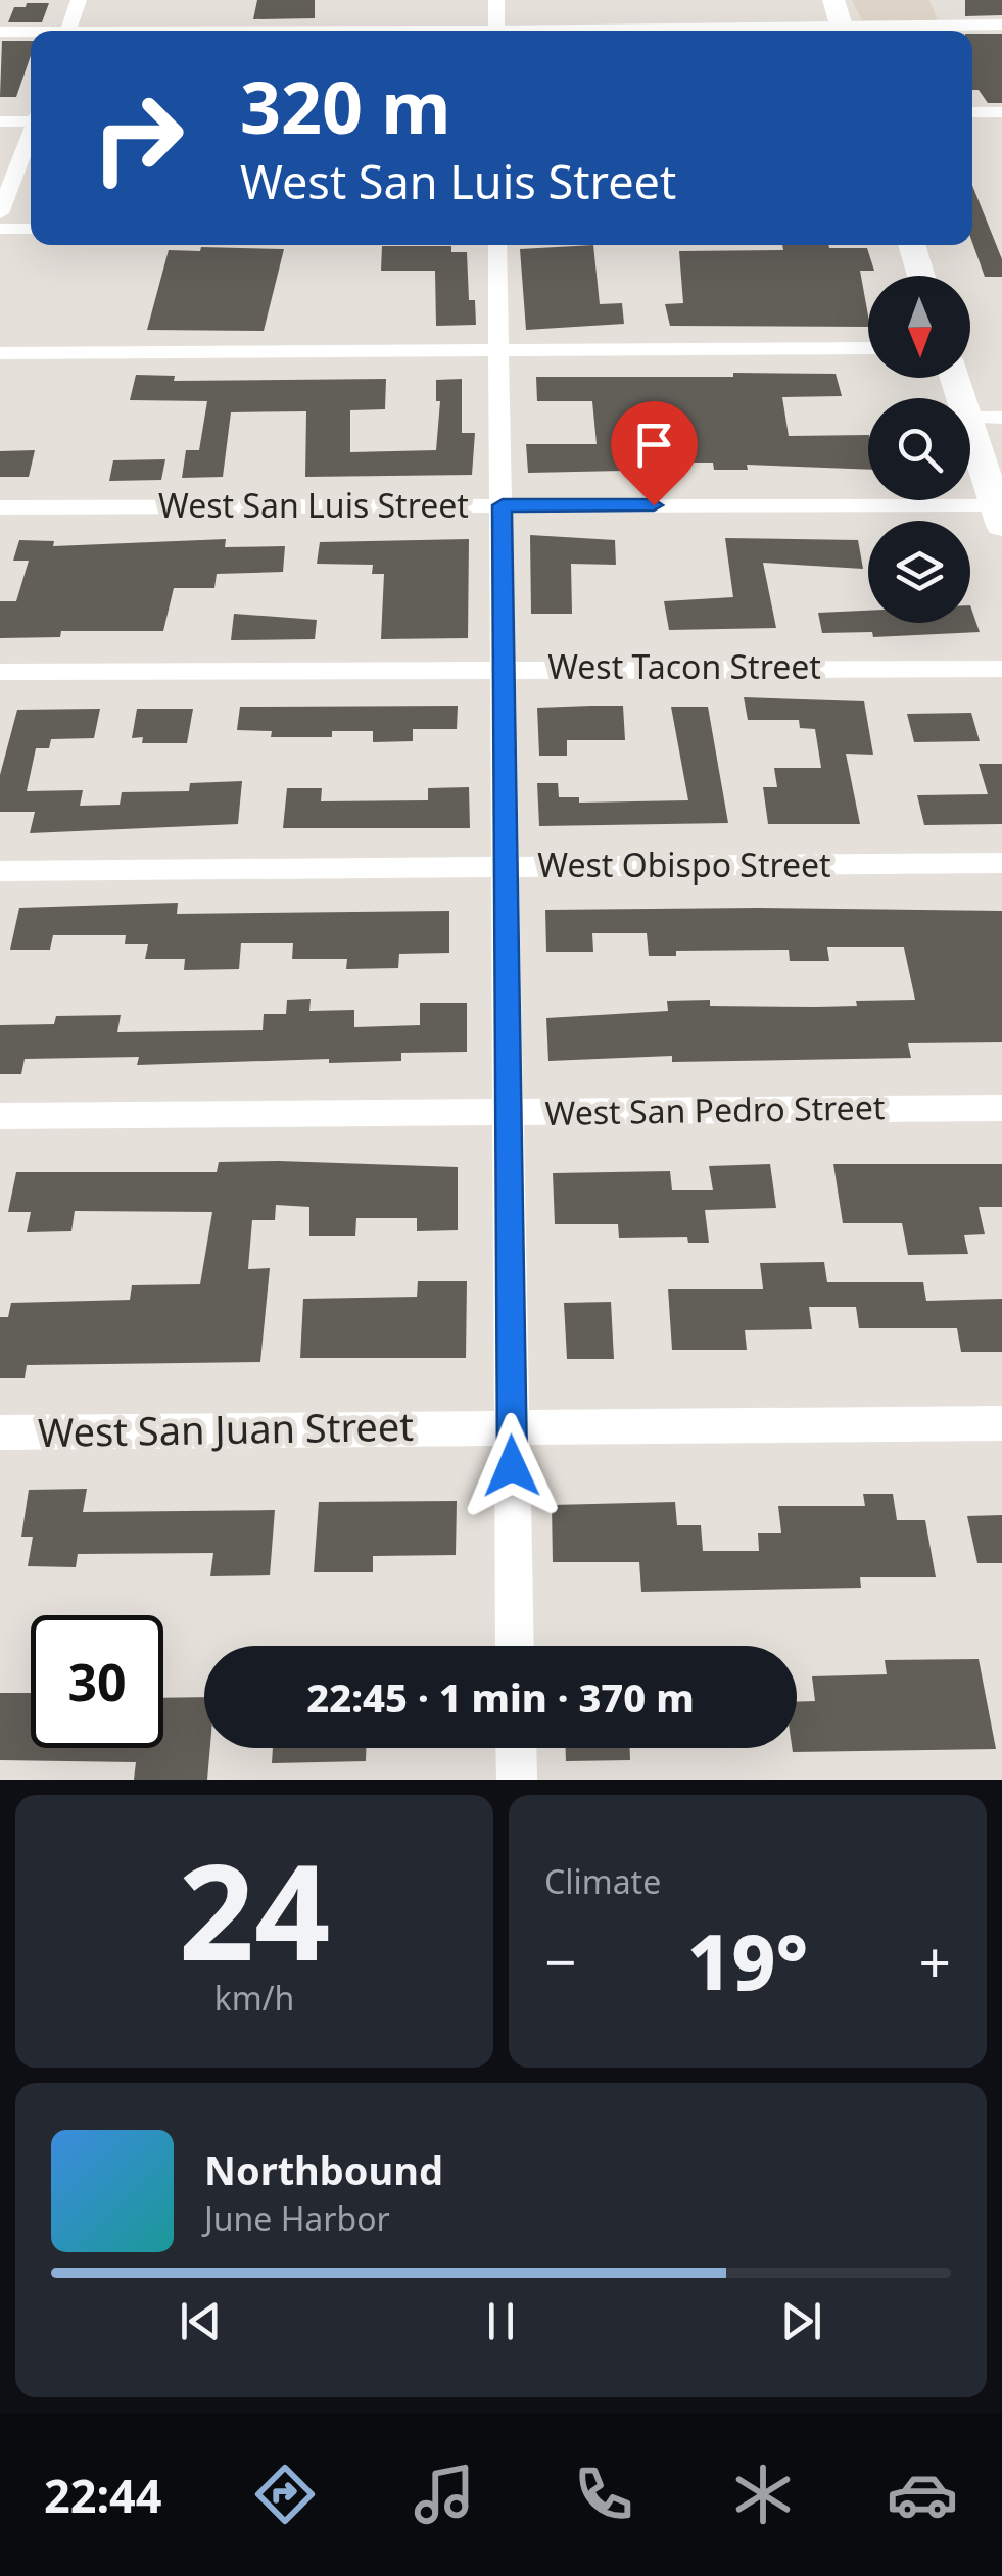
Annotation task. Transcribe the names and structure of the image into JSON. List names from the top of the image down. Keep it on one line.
{"streets":{"street":["West San Luis Street","West Tacon Street","West Obispo Street","West San Pedro Street","West San Juan Street"]},"north":"bottom","page":{"turn":["320 m","West San Luis Street"],"limit":"30","trip":"22:45 · 1 min · 370 m","tile":[["24","km/h"],"Climate"],"heat":["−","19°","+"],"song":["Northbound","June Harbor"],"tabs":"22:44"}}
